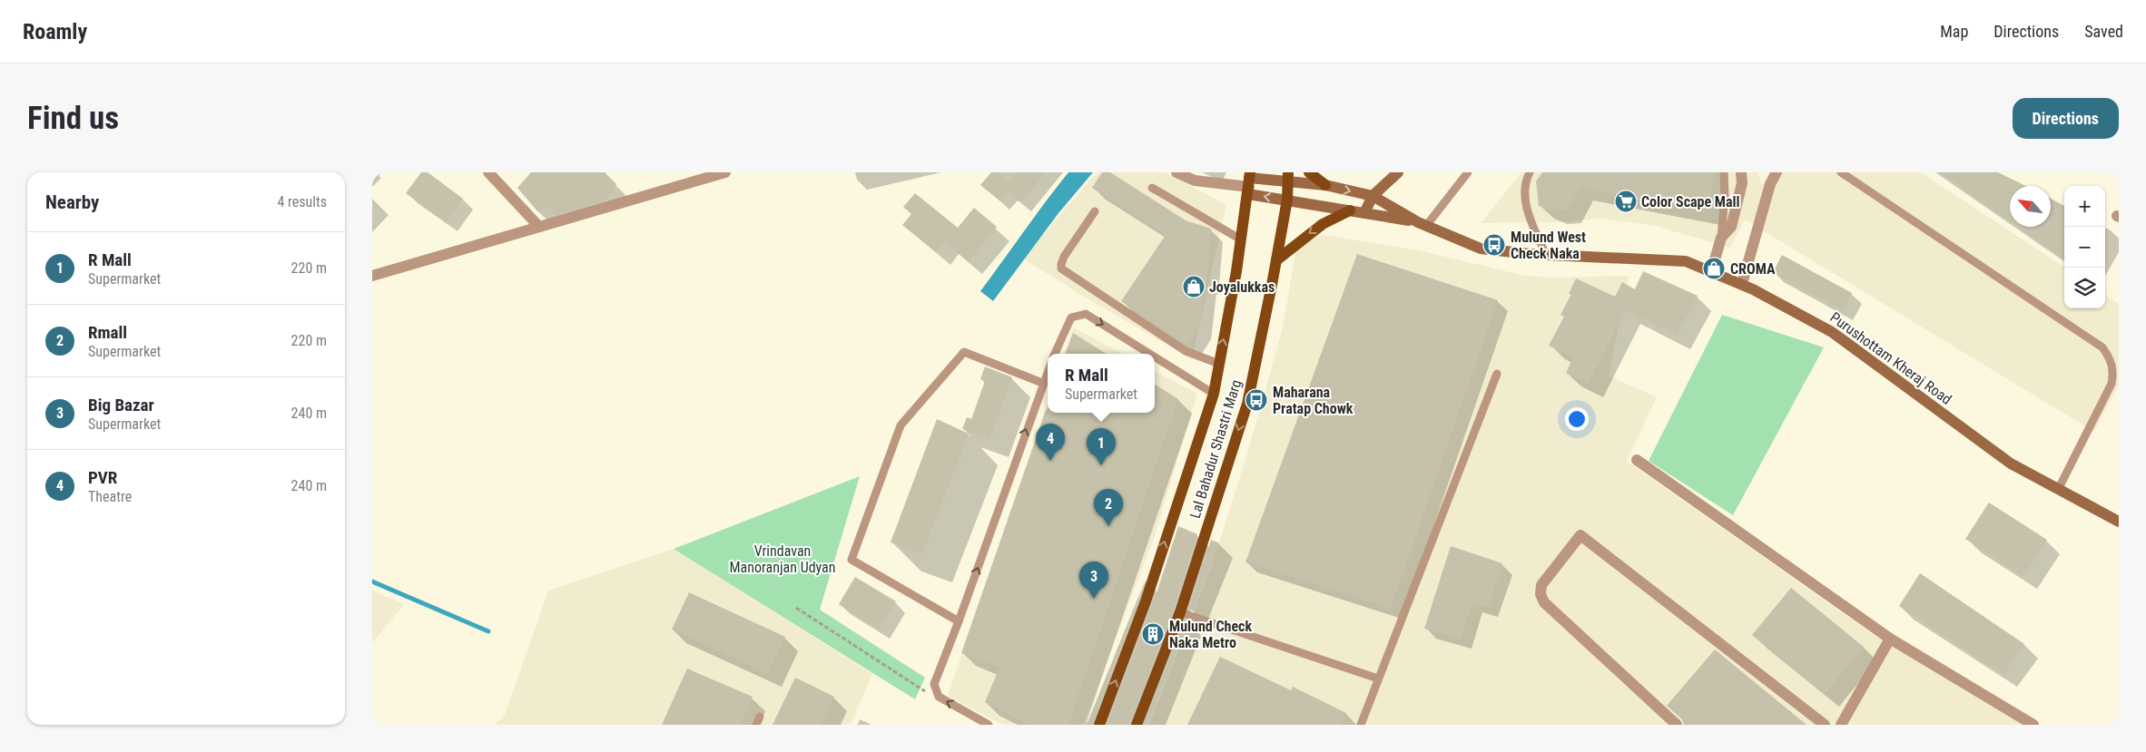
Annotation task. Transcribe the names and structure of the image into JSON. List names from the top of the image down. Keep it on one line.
{"streets":{"main road":["Lal Bahadur Shastri Marg"],"street":["Purushottam Kheraj Road"]},"parks":["Vrindavan Manoranjan Udyan"],"places":{"supermarket":["Color Scape Mall"],"bus stop":["Mulund West Check Naka","Maharana Pratap Chowk"],"shop":["CROMA","Joyalukkas"],"building":["Mulund Check Naka Metro"]},"north":"top left","page":{"header":"Roamly","nav":["Map","Directions","Saved"],"buttons":"Directions","title":"Find us","heading":["Nearby","4 results"],"map_buttons":["+","−"],"list":[{"mark":"1","name":"R Mall","note":"Supermarket","value":"220 m"},{"mark":"2","name":"Rmall","note":"Supermarket","value":"220 m"},{"mark":"3","name":"Big Bazar","note":"Supermarket","value":"240 m"},{"mark":"4","name":"PVR","note":"Theatre","value":"240 m"}],"popup":["R Mall","Supermarket"],"pins":["4","1","2","3"]}}
